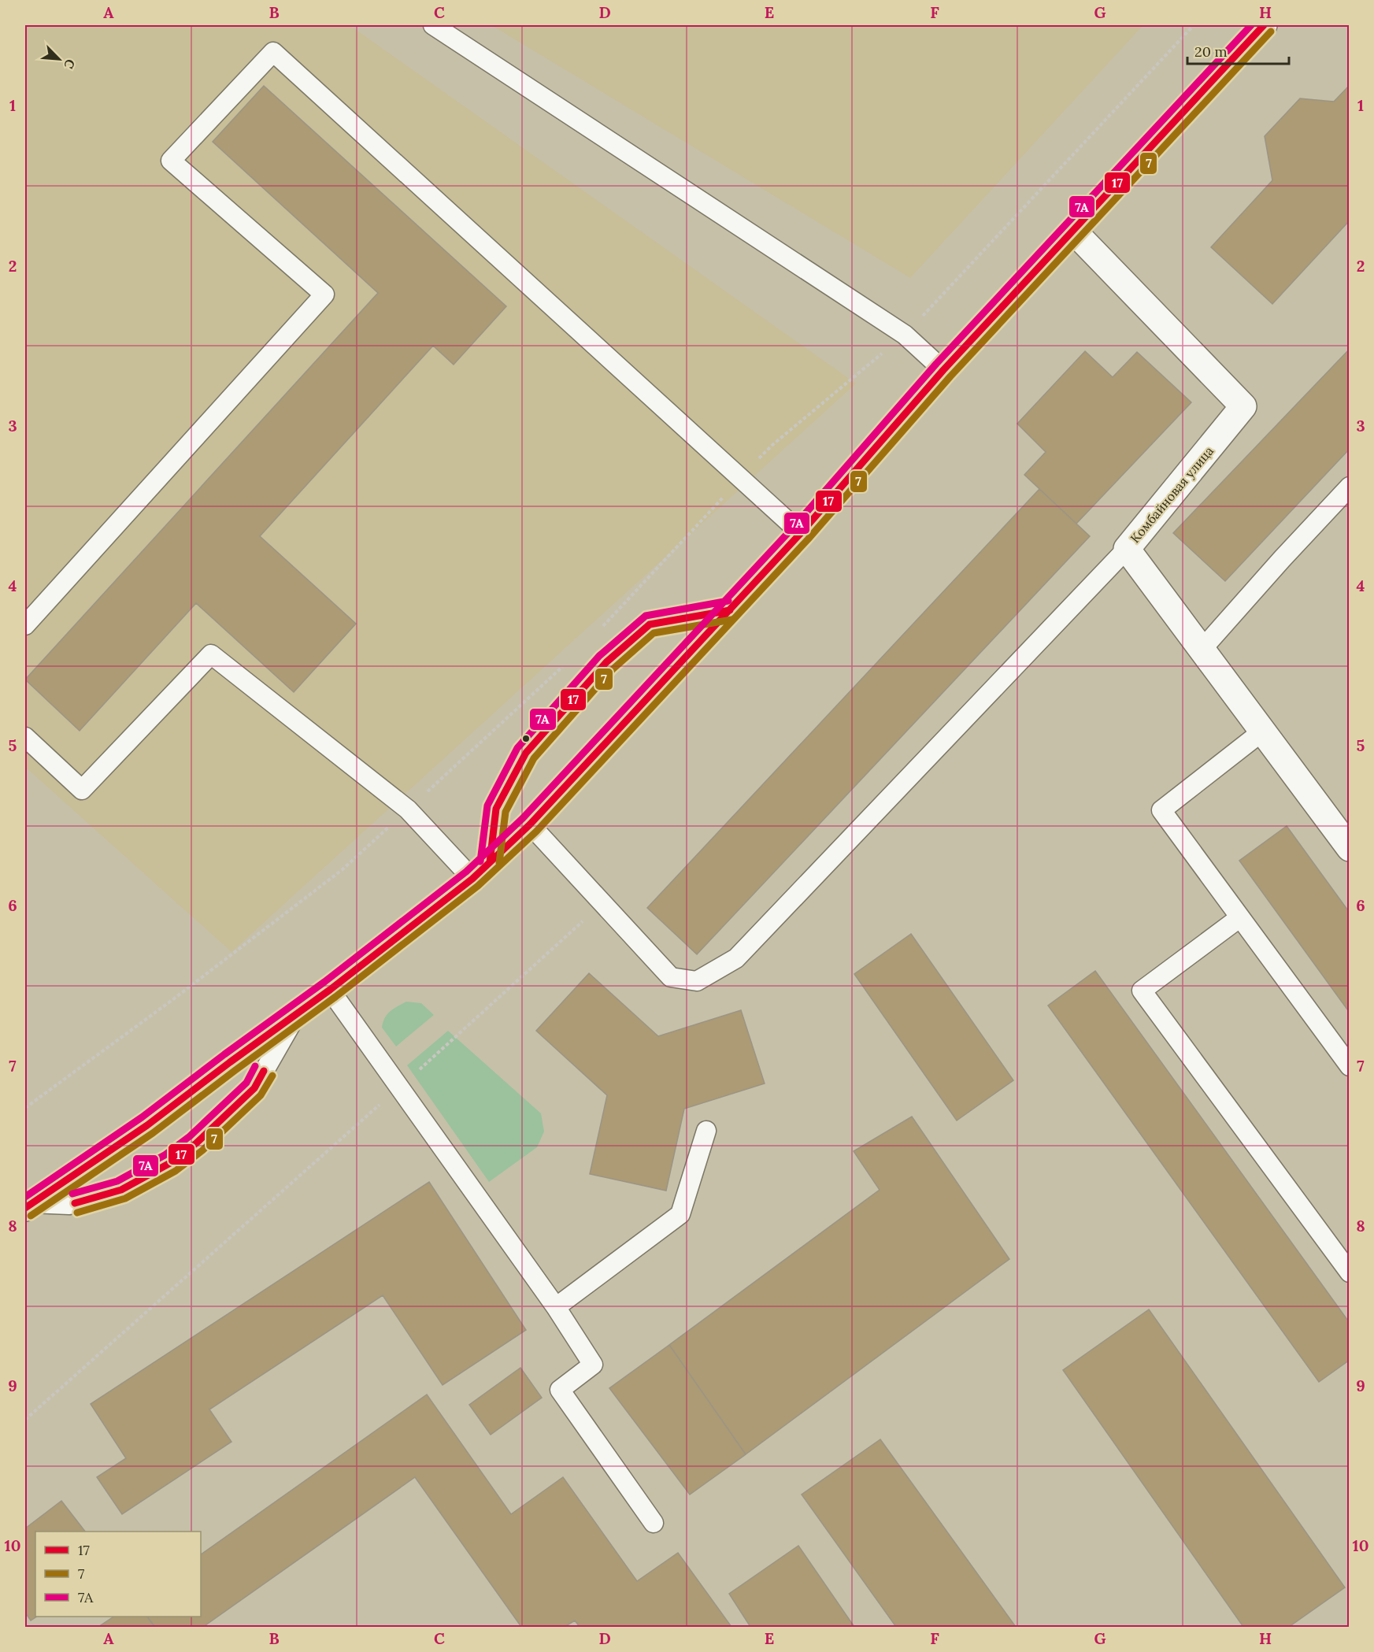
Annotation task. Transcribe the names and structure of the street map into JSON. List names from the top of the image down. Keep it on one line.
{"streets":{"street":["Комбайновая улица"]},"lines":["transit line 17","transit line 7А","transit line 7"],"legend":["17","7","7А"],"scale_bar":"20 m","north":"bottom right","grid":{"columns":["A","B","C","D","E","F","G","H"],"rows":["1","2","3","4","5","6","7","8","9","10"]}}
